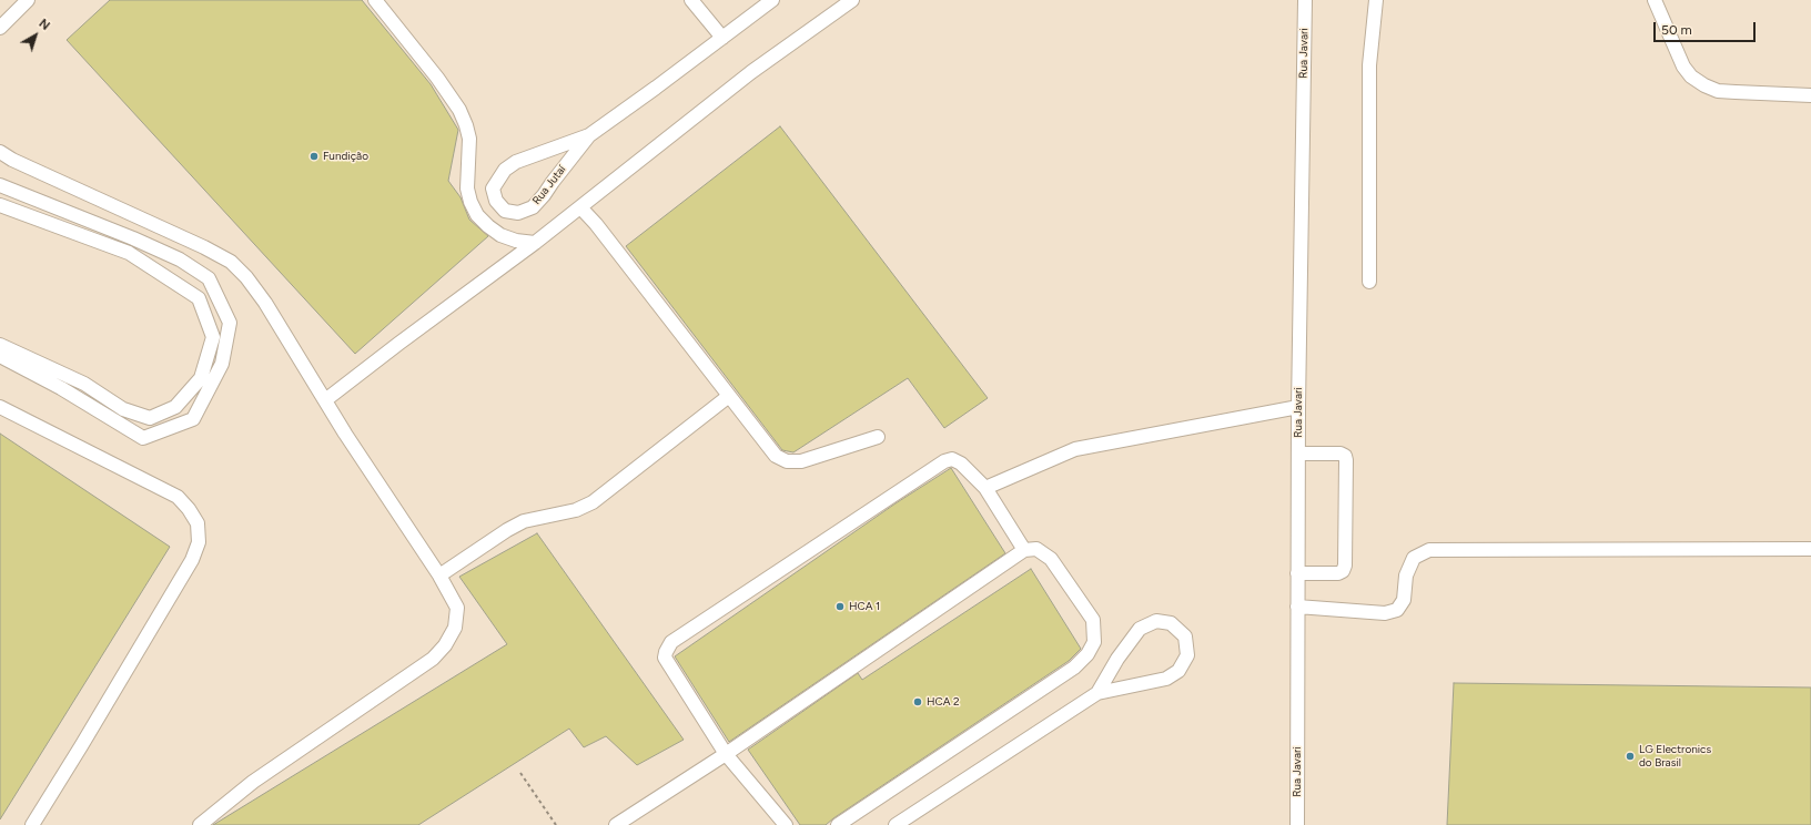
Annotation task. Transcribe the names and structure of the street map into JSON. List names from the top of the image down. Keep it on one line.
{"streets":{"street":["Rua Javari","Rua Jutaí"]},"places":["Fundição","HCA 1","HCA 2","LG Electronics do Brasil"],"scale_bar":"50 m","north":"top right"}
